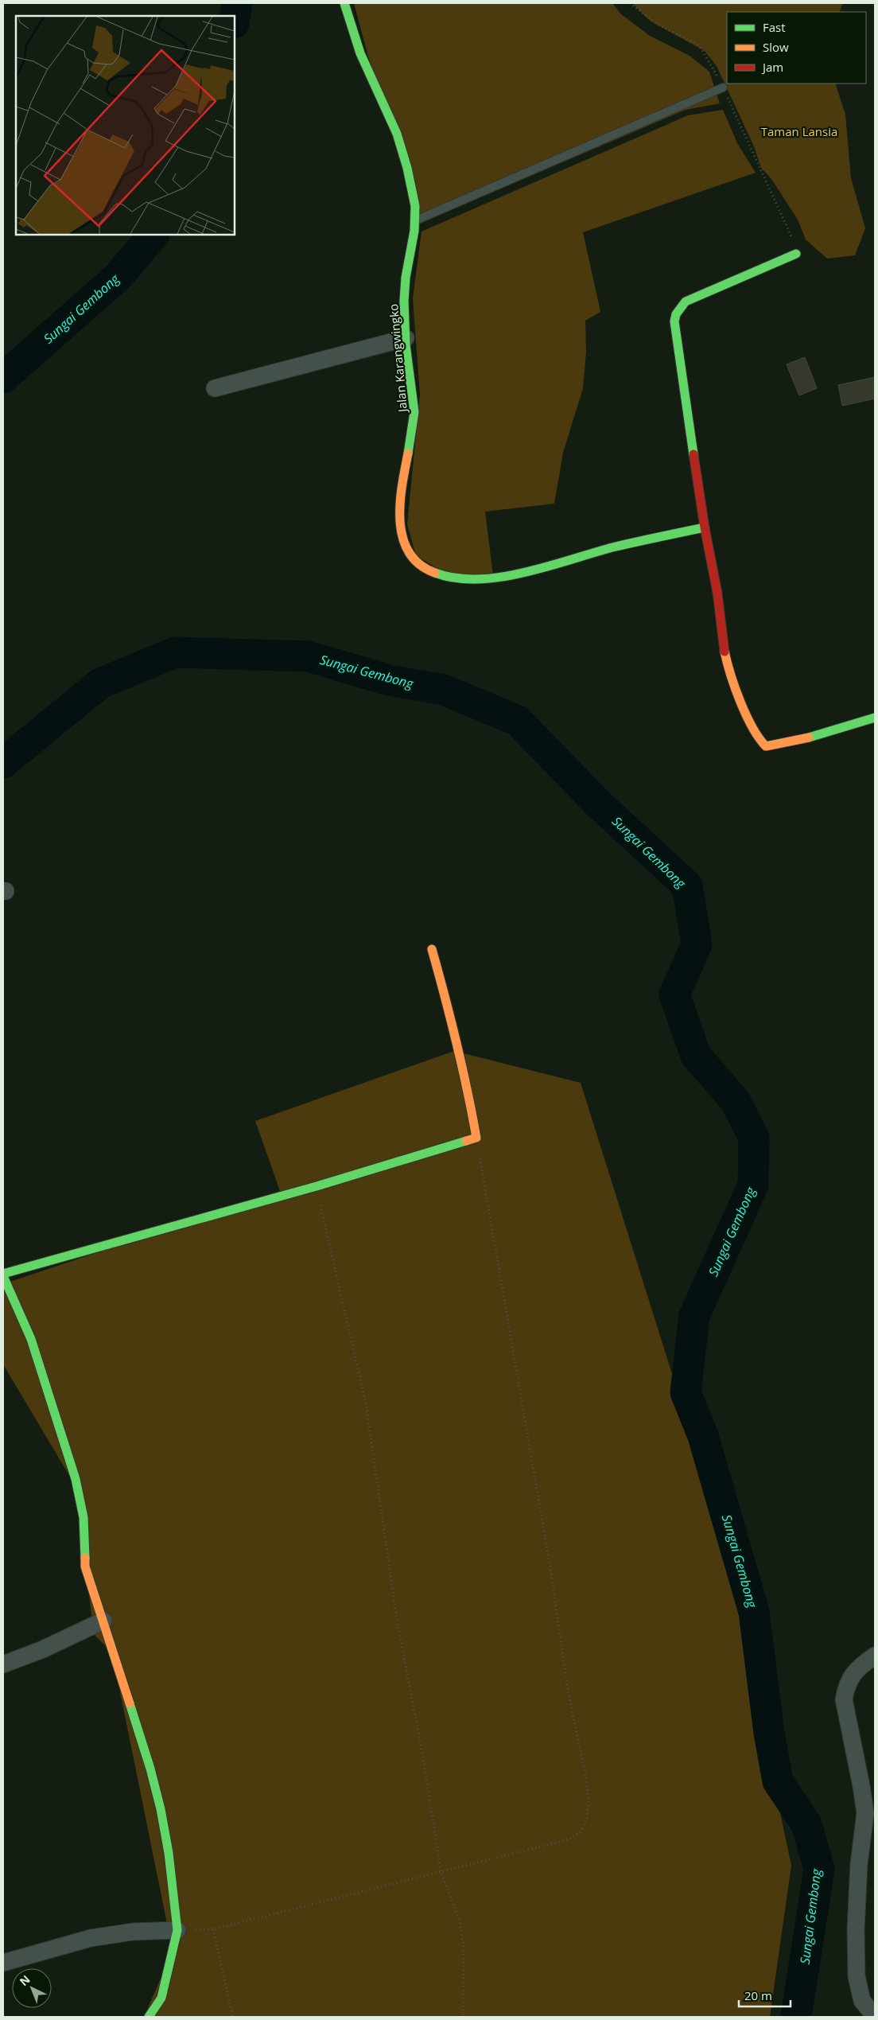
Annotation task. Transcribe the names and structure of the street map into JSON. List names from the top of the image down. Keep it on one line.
{"streets":{"street":["Jalan Karangwingko"]},"water":["Sungai Gembong"],"parks":["Taman Lansia"],"legend":["Fast","Slow","Jam"],"scale_bar":"20 m","north":"top left"}
